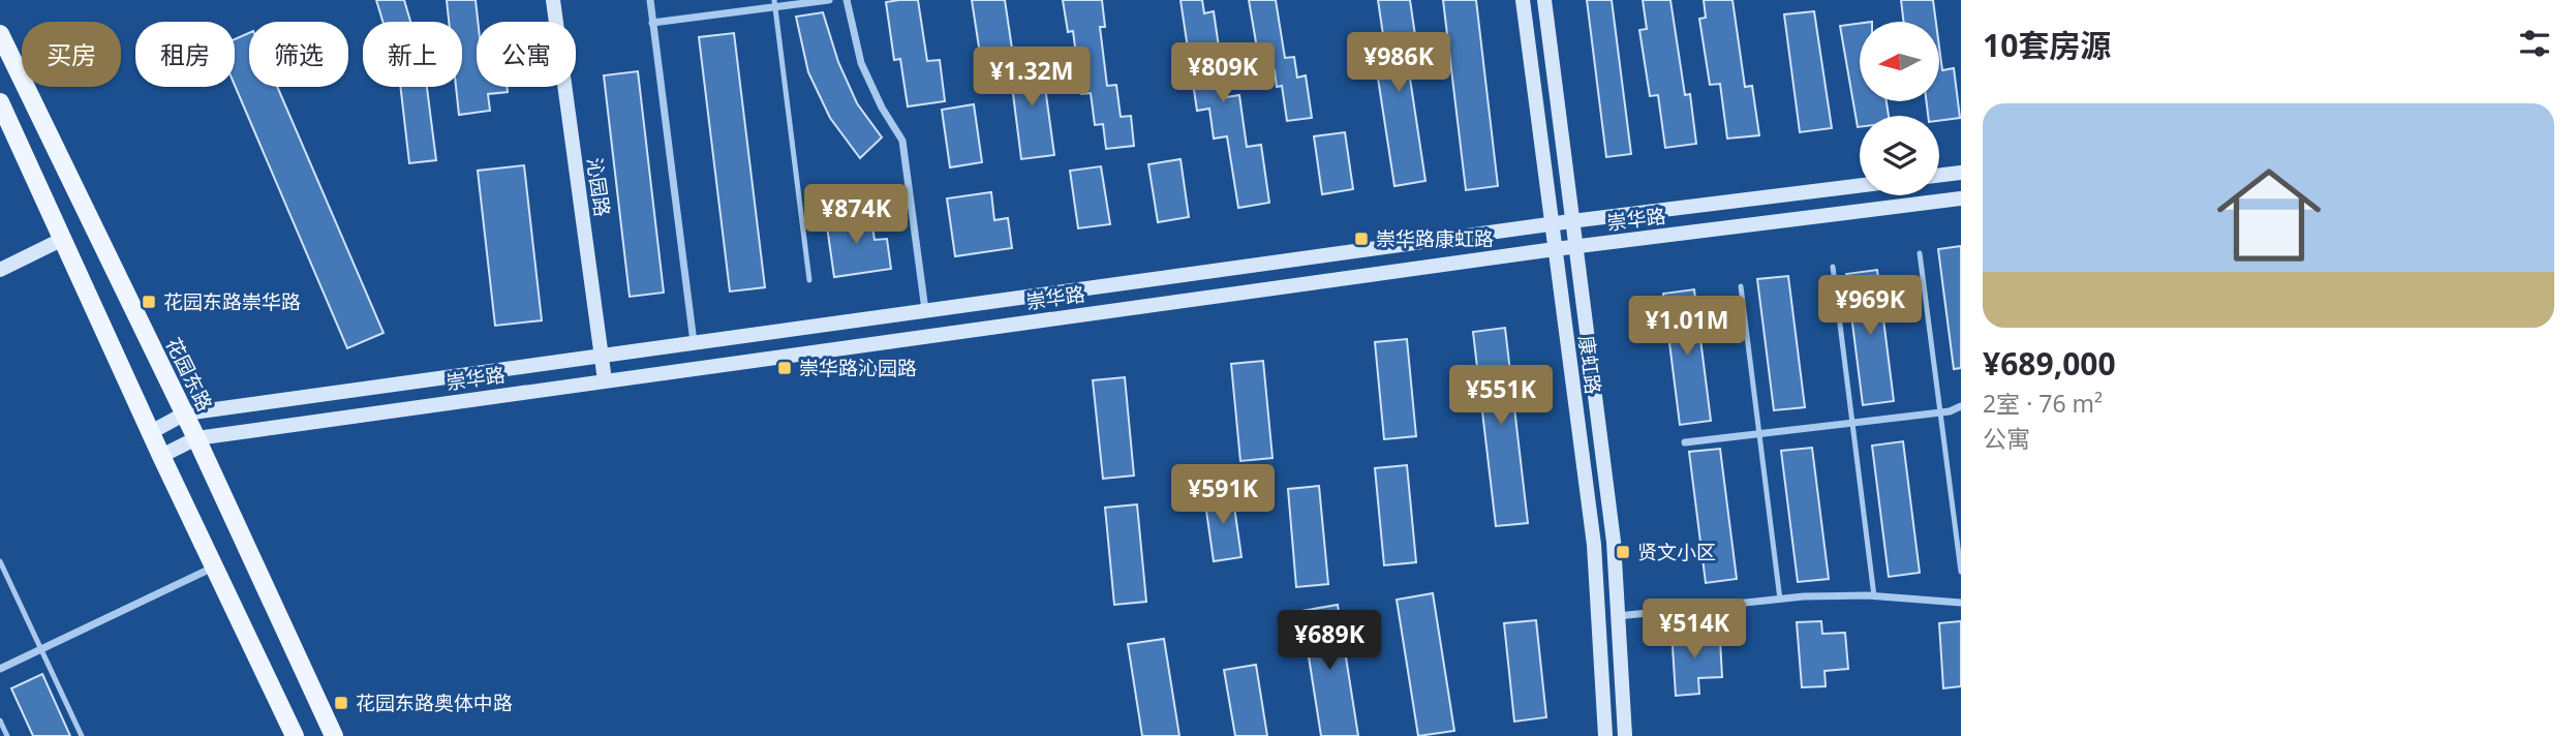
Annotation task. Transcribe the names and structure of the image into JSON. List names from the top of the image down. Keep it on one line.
{"streets":{"main road":["沁园路","崇华路","康虹路","花园东路"]},"crossings":[["沁园路","崇华路"],["崇华路","康虹路"],["崇华路","花园东路"]],"places":{"transit":["崇华路康虹路","花园东路崇华路","崇华路沁园路","贤文小区","花园东路奥体中路"]},"north":"left","page":{"heading":"10套房源","chip":["买房","租房","筛选","新上","公寓"],"price":["¥986K","¥809K","¥1.32M","¥874K","¥969K","¥1.01M","¥551K","¥591K","¥514K","¥689K"],"list":[{"name":"¥689,000","note":"2室 · 76 m² · 公寓"}]}}
